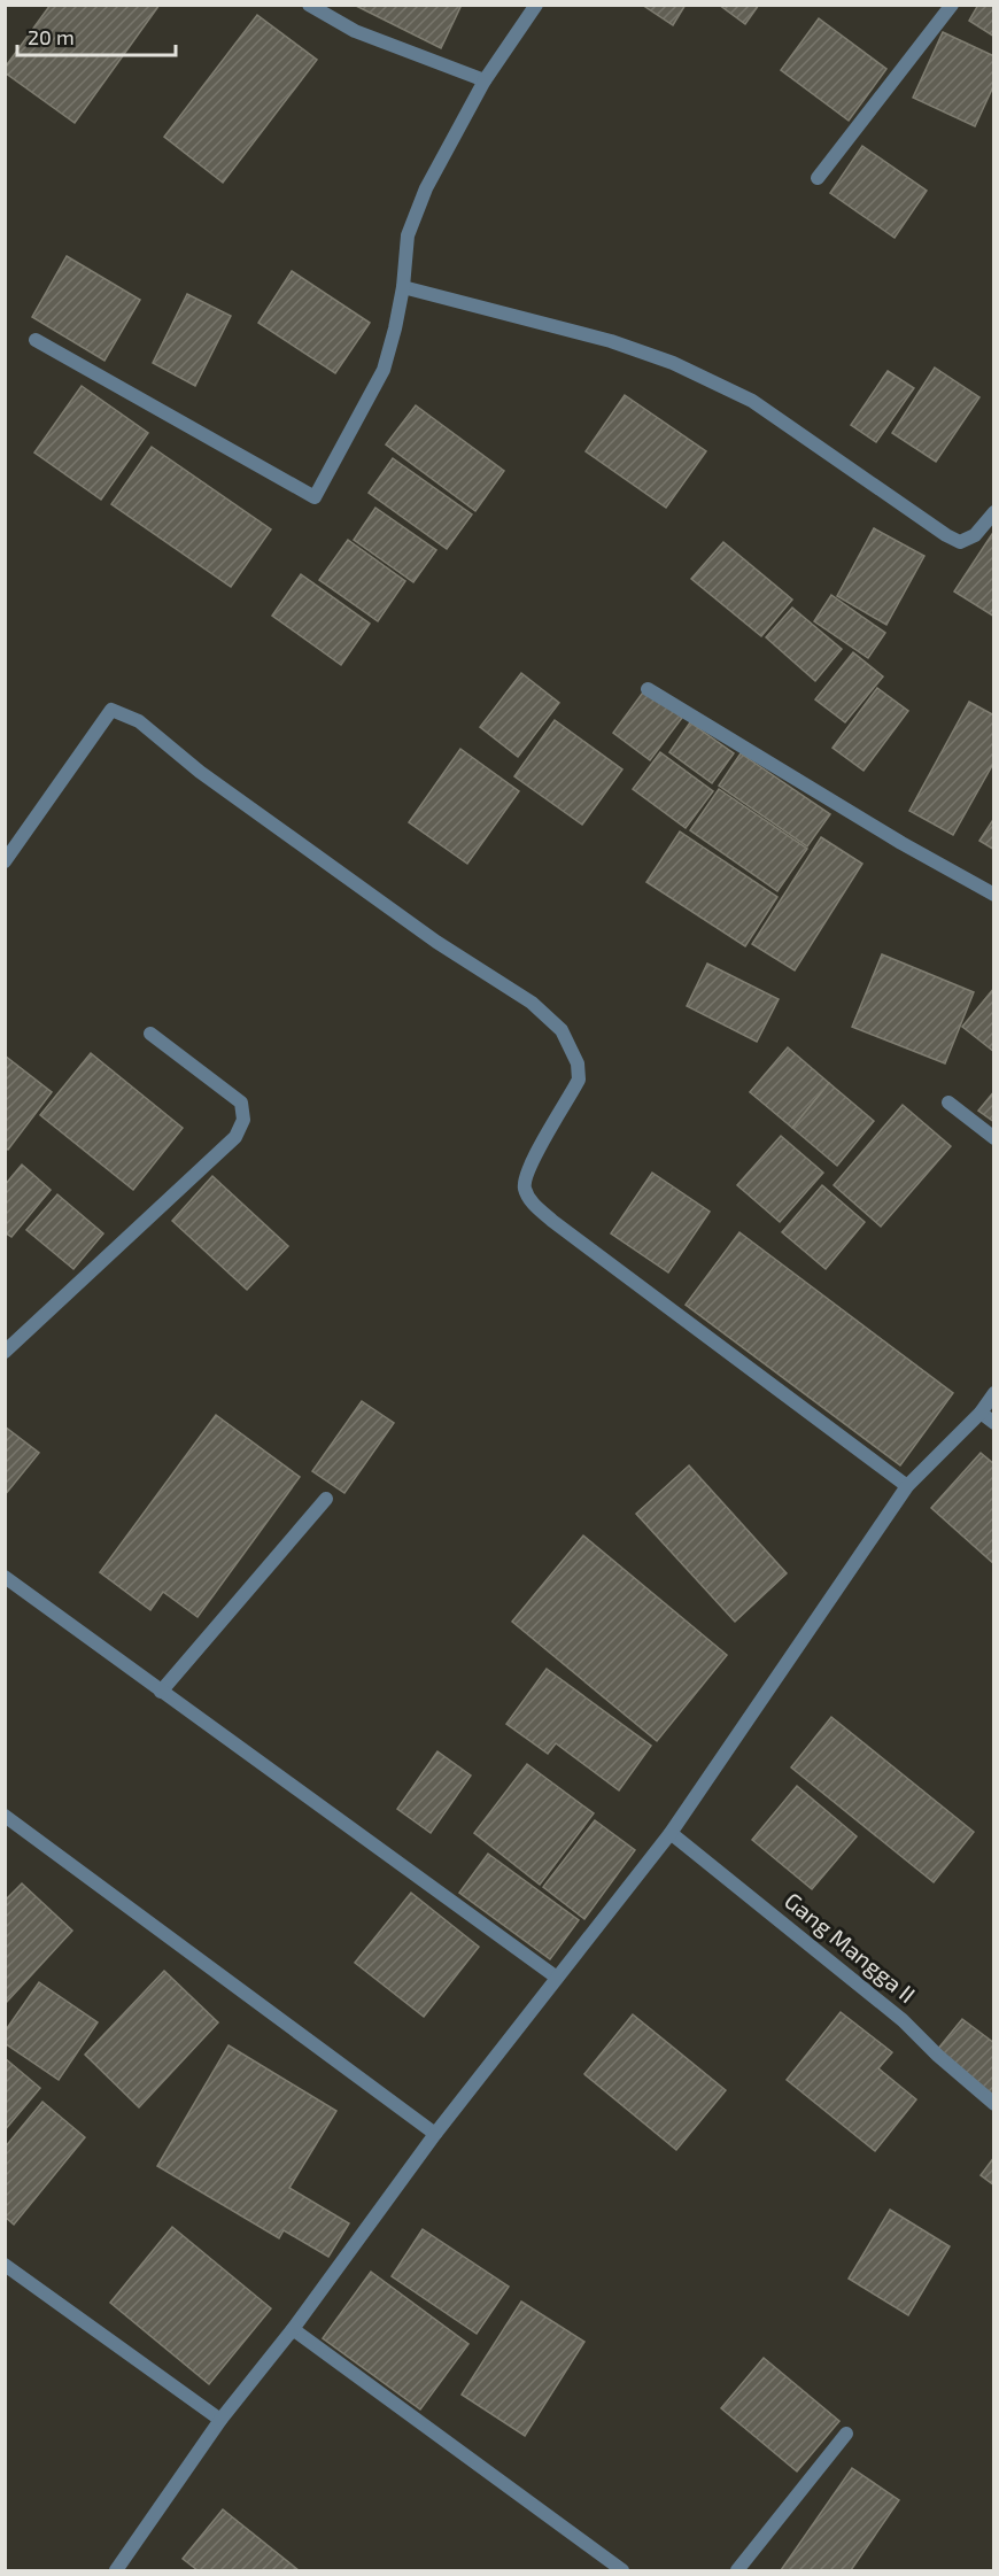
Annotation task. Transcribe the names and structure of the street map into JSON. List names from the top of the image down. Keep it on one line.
{"streets":{"street":["Gang Mangga II"]},"scale_bar":"20 m"}
